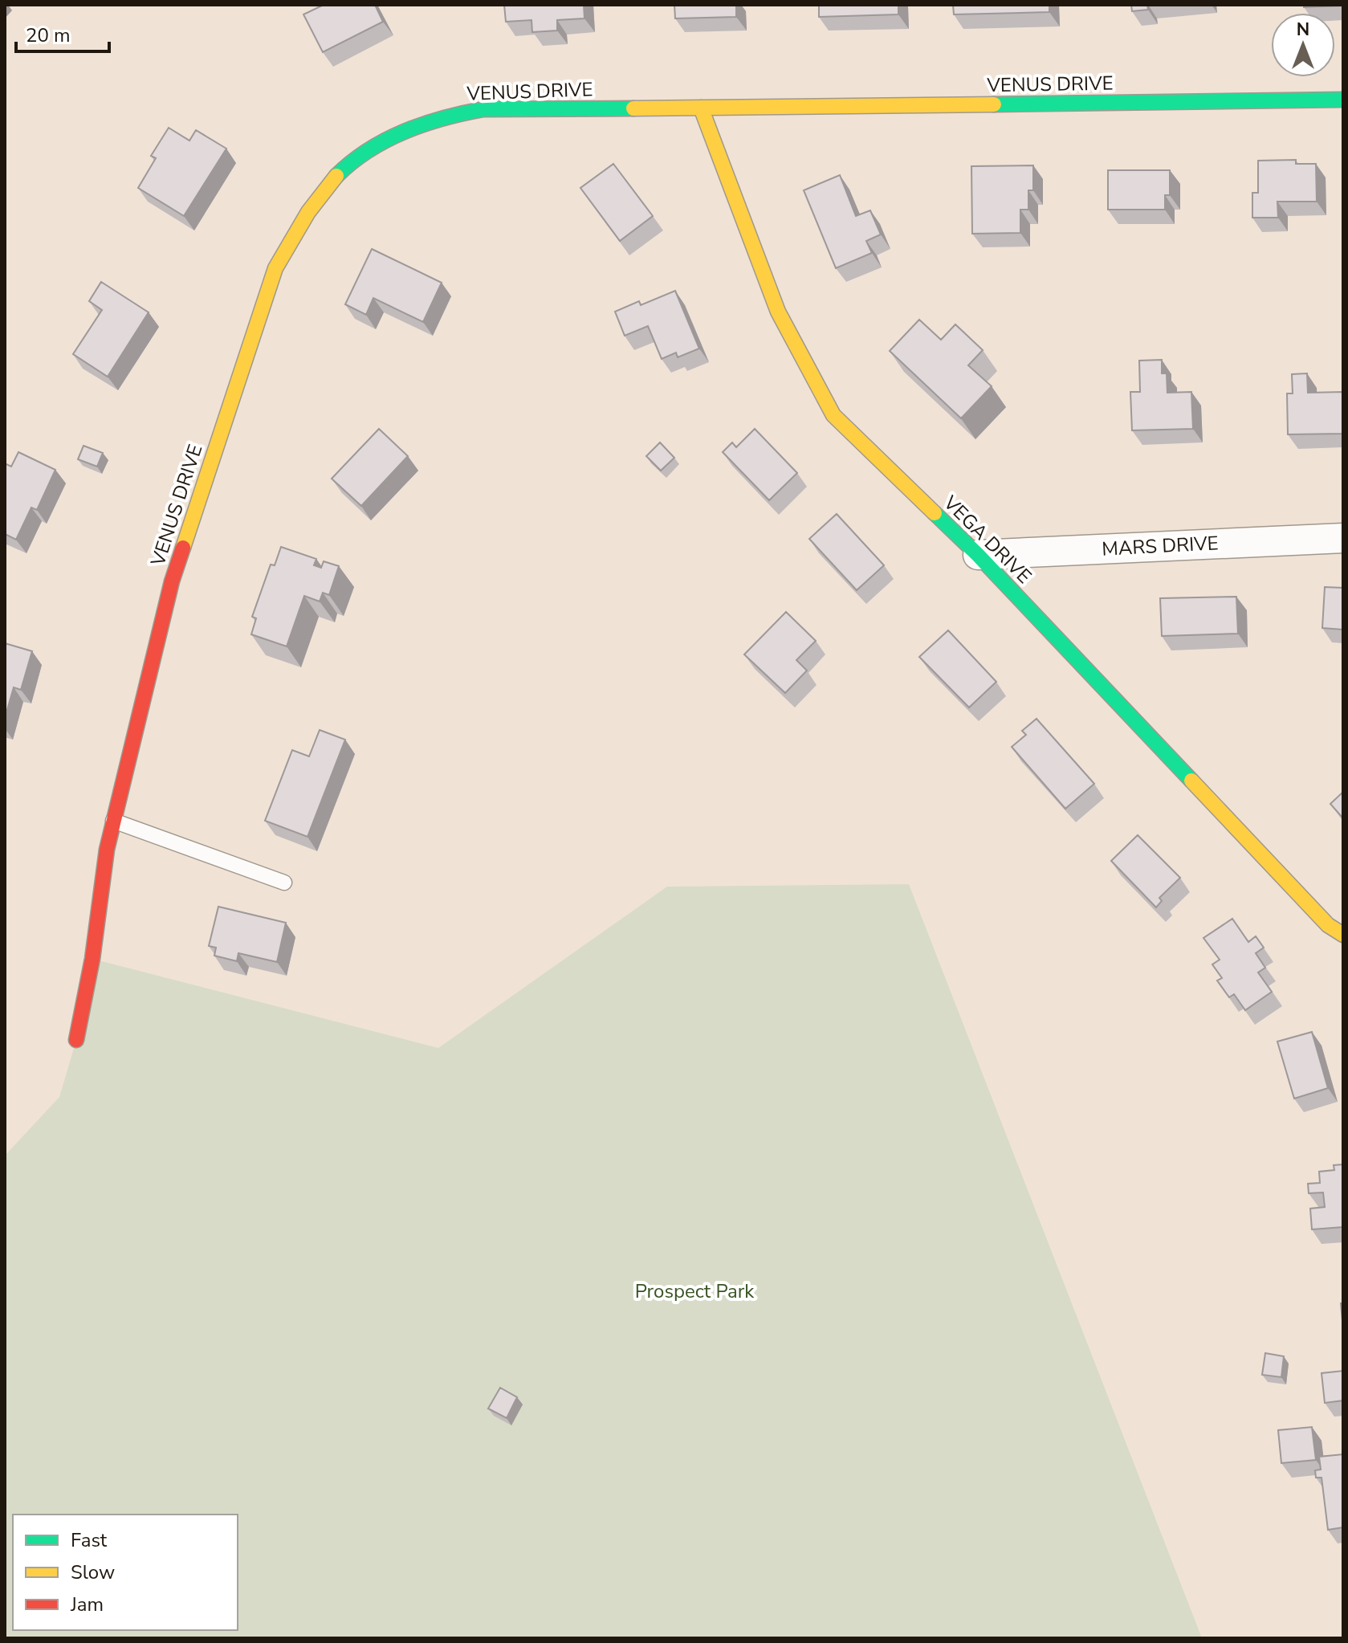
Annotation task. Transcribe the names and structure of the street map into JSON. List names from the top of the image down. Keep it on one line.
{"streets":{"street":["VENUS DRIVE","VEGA DRIVE","MARS DRIVE"]},"crossings":[["VENUS DRIVE","VEGA DRIVE"],["VEGA DRIVE","MARS DRIVE"]],"parks":["Prospect Park"],"legend":["Fast","Slow","Jam"],"scale_bar":"20 m","north":"top"}
